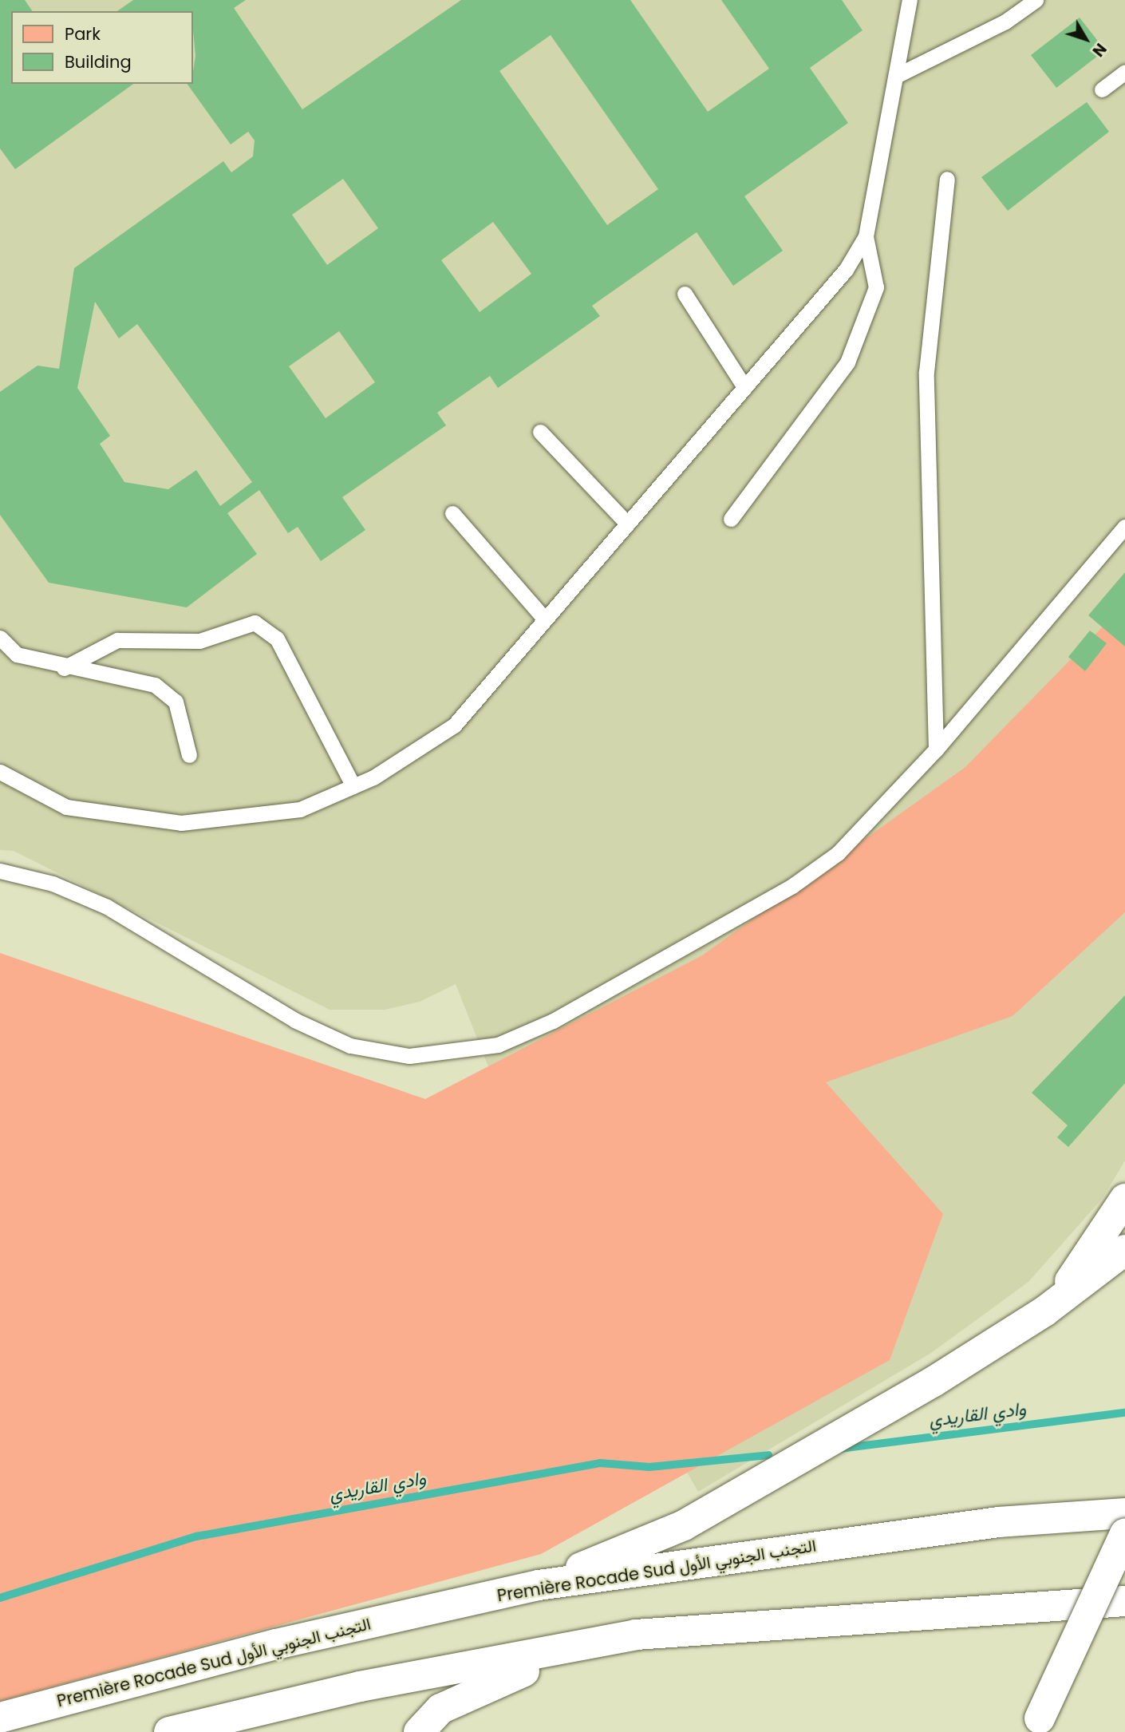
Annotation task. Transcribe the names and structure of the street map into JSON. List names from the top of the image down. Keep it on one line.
{"streets":{"main road":["Première Rocade Sud التجنب الجنوبي الأول"]},"water":["وادي القاريدي"],"legend":["Park","Building"],"north":"bottom right"}
